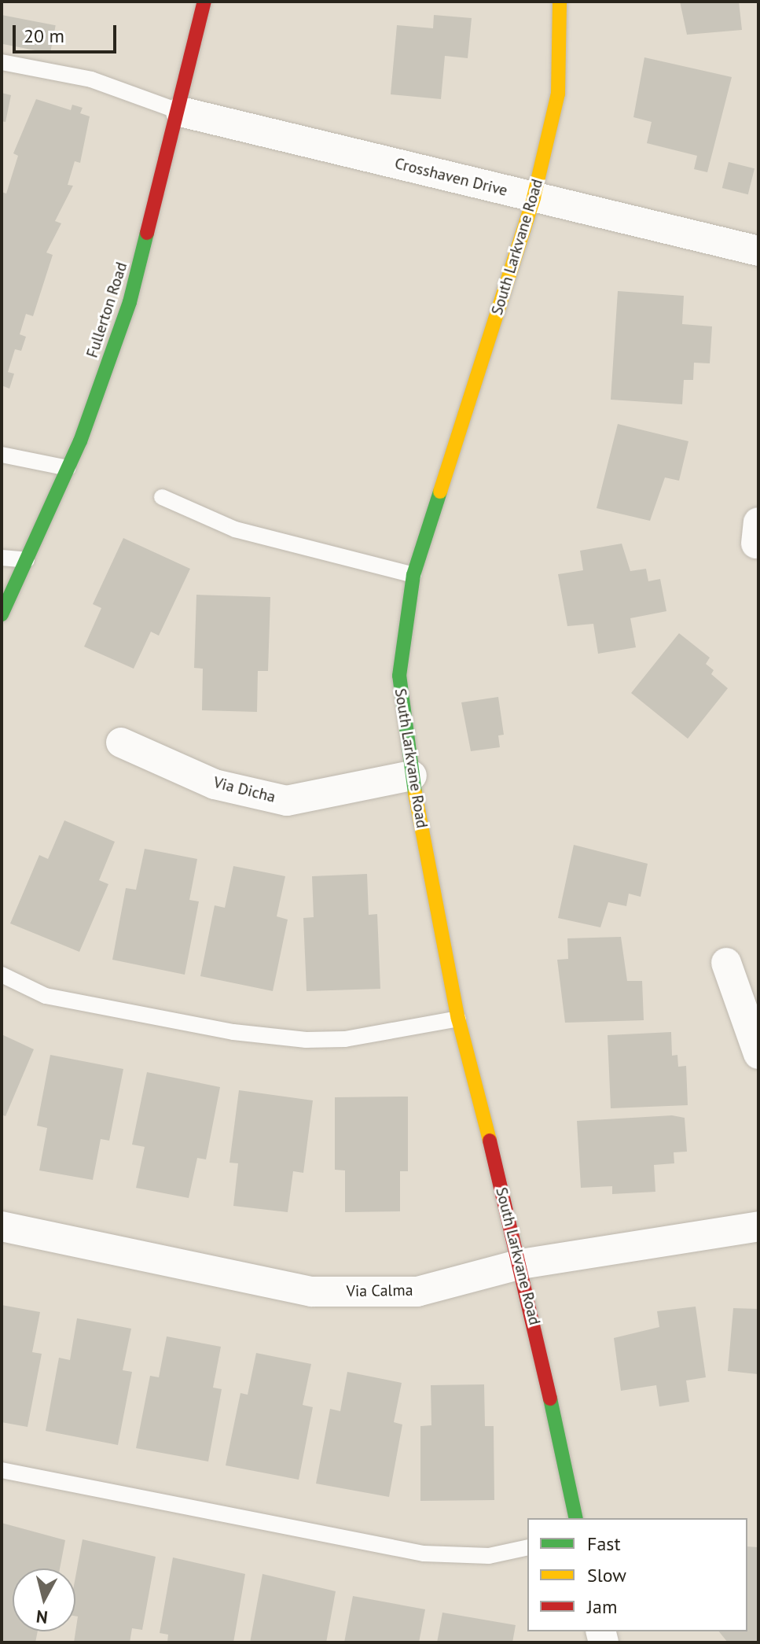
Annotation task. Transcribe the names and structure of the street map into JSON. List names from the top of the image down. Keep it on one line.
{"streets":{"street":["Crosshaven Drive","South Larkvane Road","Fullerton Road","Via Dicha","Via Calma"]},"crossings":[["Crosshaven Drive","South Larkvane Road"],["Crosshaven Drive","Fullerton Road"],["South Larkvane Road","Via Dicha"],["South Larkvane Road","Via Calma"]],"legend":["Fast","Slow","Jam"],"scale_bar":"20 m","north":"bottom"}
